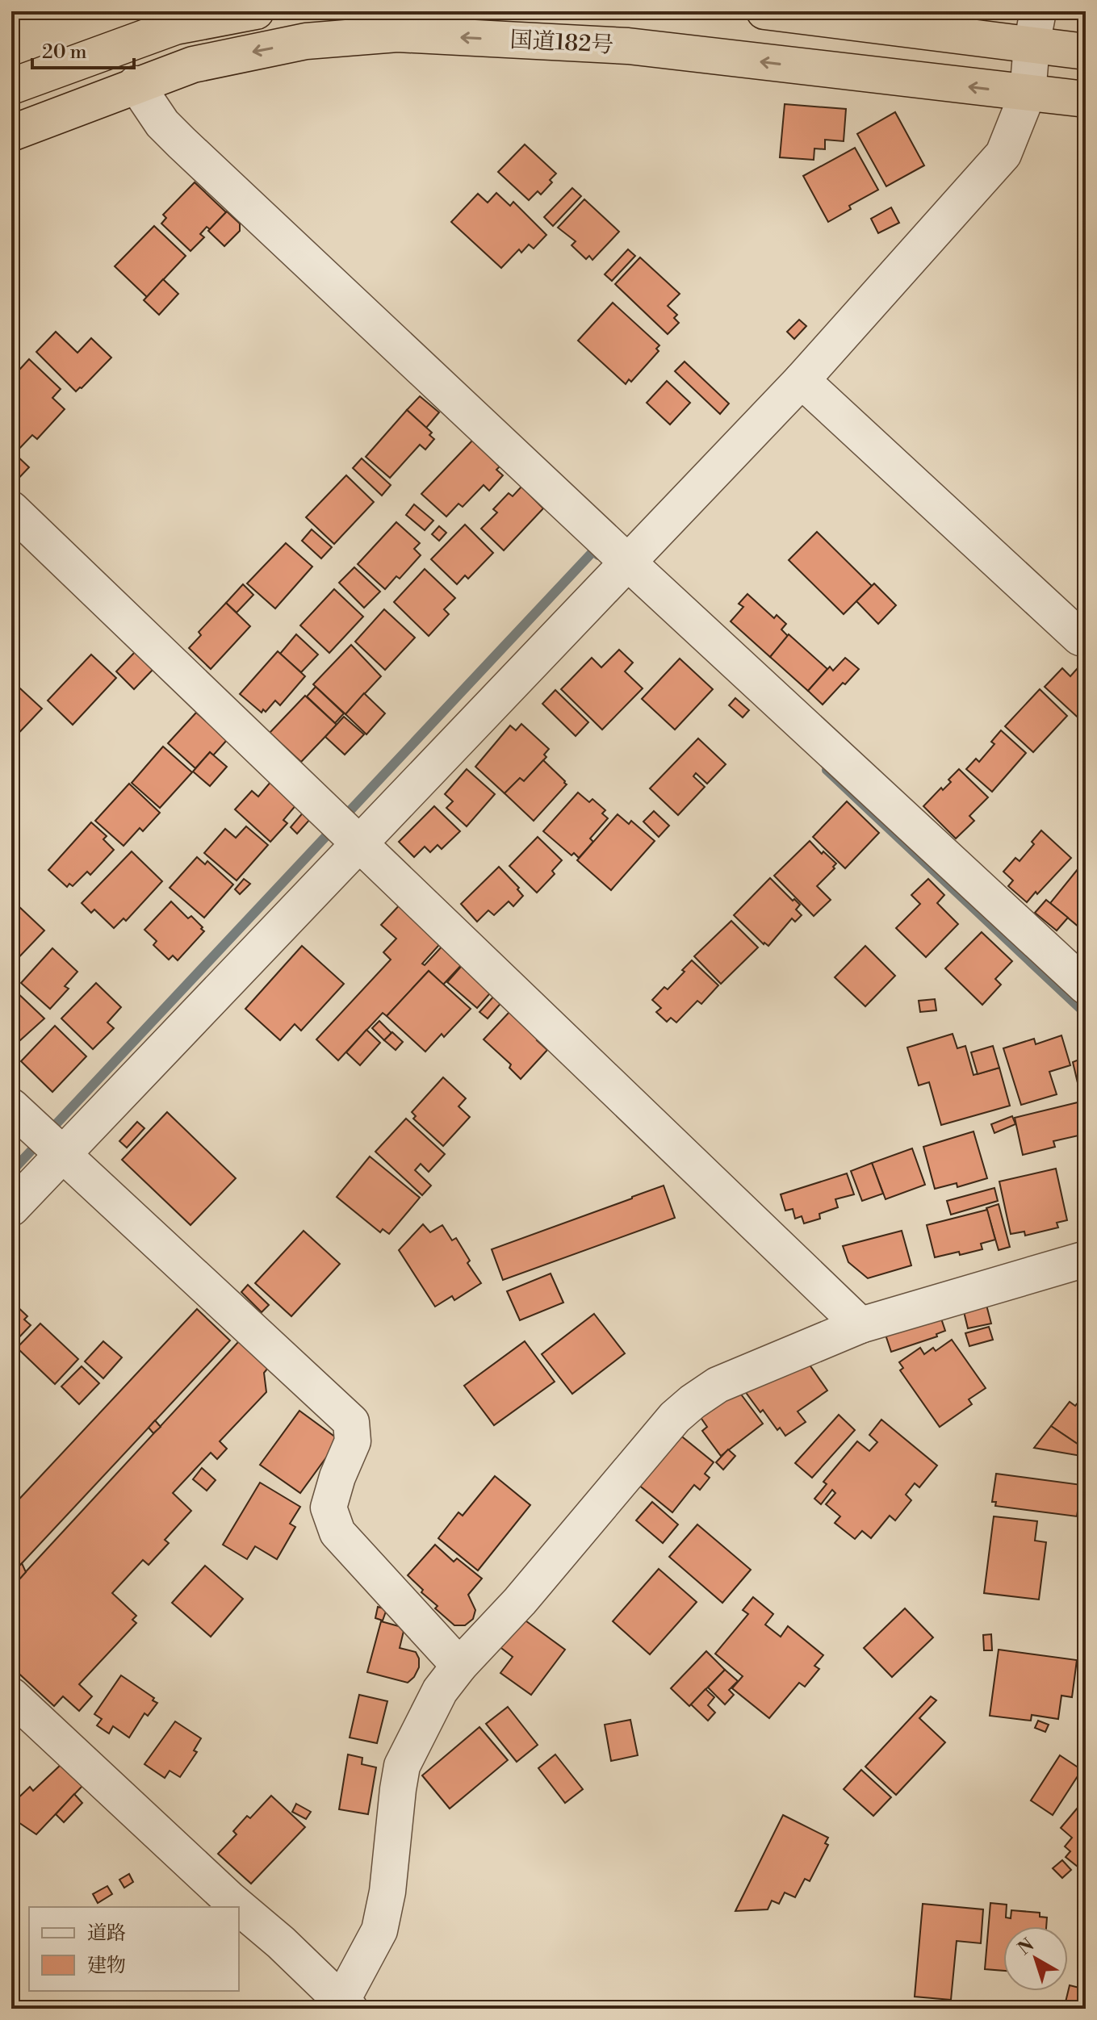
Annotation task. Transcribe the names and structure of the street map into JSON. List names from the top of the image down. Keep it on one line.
{"streets":{"highway":["国道182号"]},"legend":["道路","建物"],"scale_bar":"20 m","north":"top left"}
